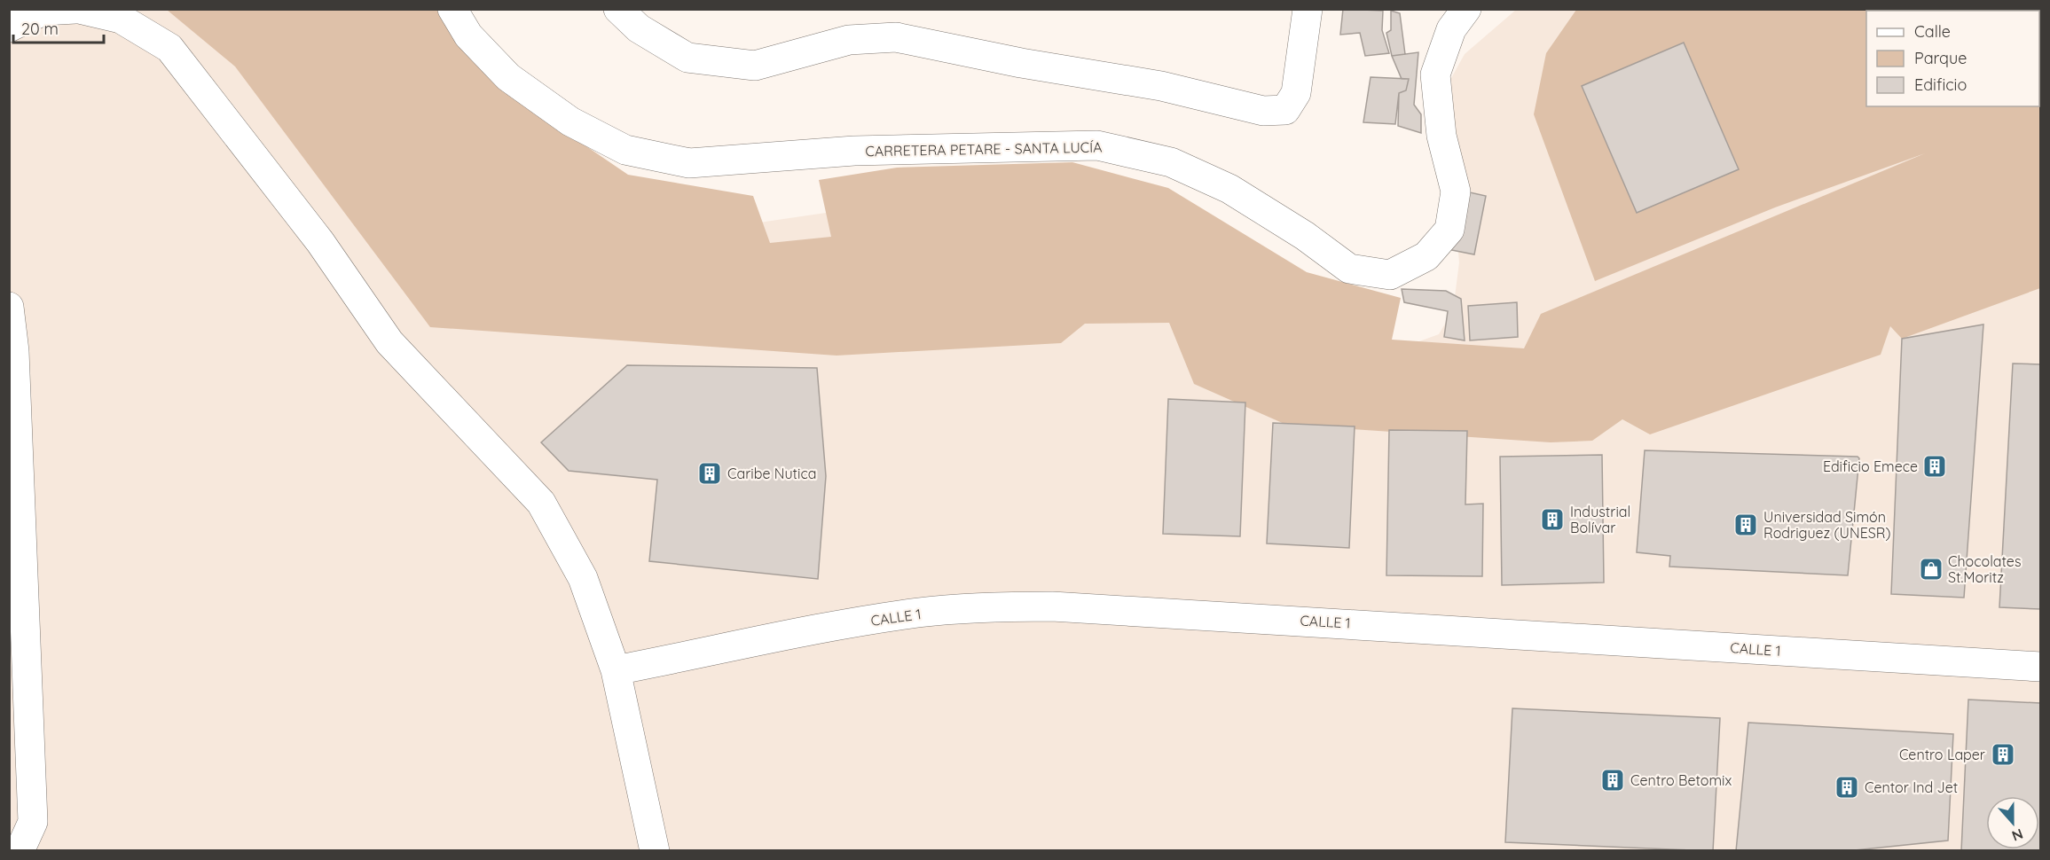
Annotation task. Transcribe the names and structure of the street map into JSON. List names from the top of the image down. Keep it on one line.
{"streets":{"street":["CARRETERA PETARE - SANTA LUCÍA","CALLE 1"]},"places":{"building":["Edificio Emece","Caribe Nutica","Industrial Bolívar","Universidad Simón Rodriguez (UNESR)","Centro Laper","Centro Betomix","Centor Ind Jet"],"shop":["Chocolates St.Moritz"]},"legend":["Calle","Parque","Edificio"],"scale_bar":"20 m","north":"bottom"}
